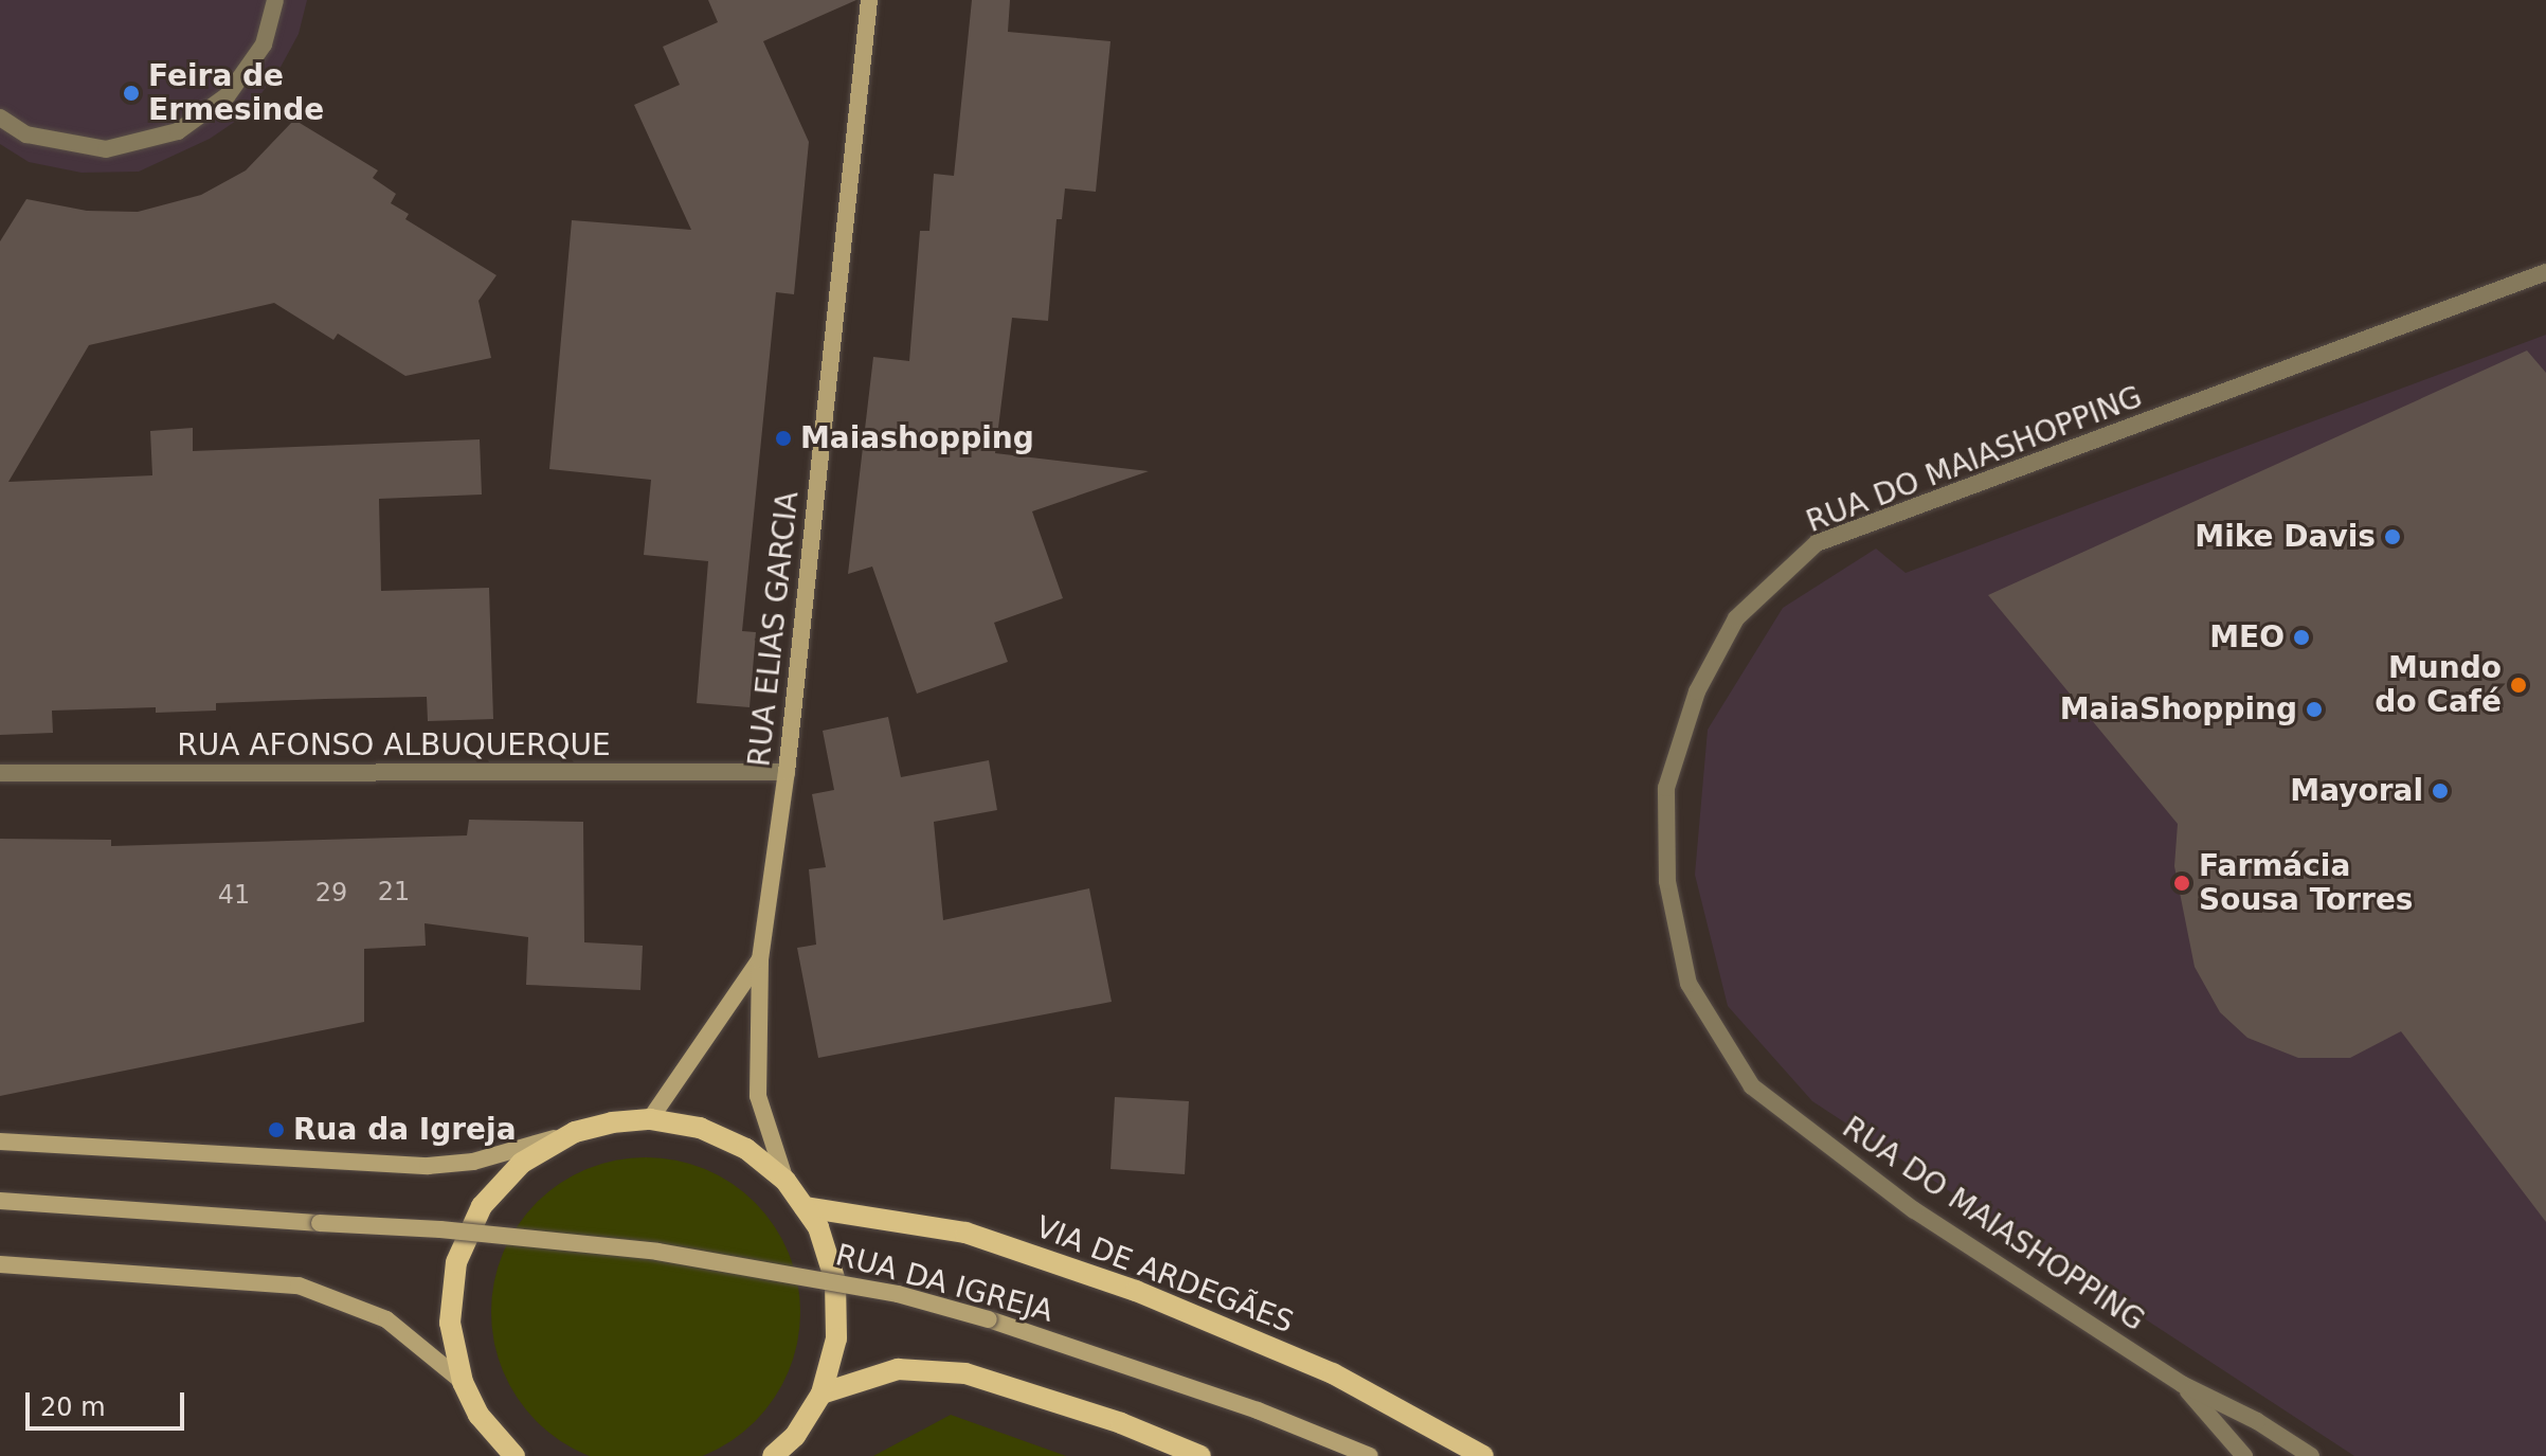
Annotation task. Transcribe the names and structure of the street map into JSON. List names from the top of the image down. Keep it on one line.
{"streets":{"main road":["RUA ELIAS GARCIA","VIA DE ARDEGÃES","RUA DA IGREJA"],"street":["RUA DO MAIASHOPPING","RUA AFONSO ALBUQUERQUE"]},"crossings":[["RUA ELIAS GARCIA","RUA AFONSO ALBUQUERQUE"]],"places":["Feira de Ermesinde","Maiashopping","Mike Davis","MEO","Mundo do Café","MaiaShopping","Mayoral","Farmácia Sousa Torres","Rua da Igreja"],"house_numbers":["21","29","41"],"scale_bar":"20 m"}
